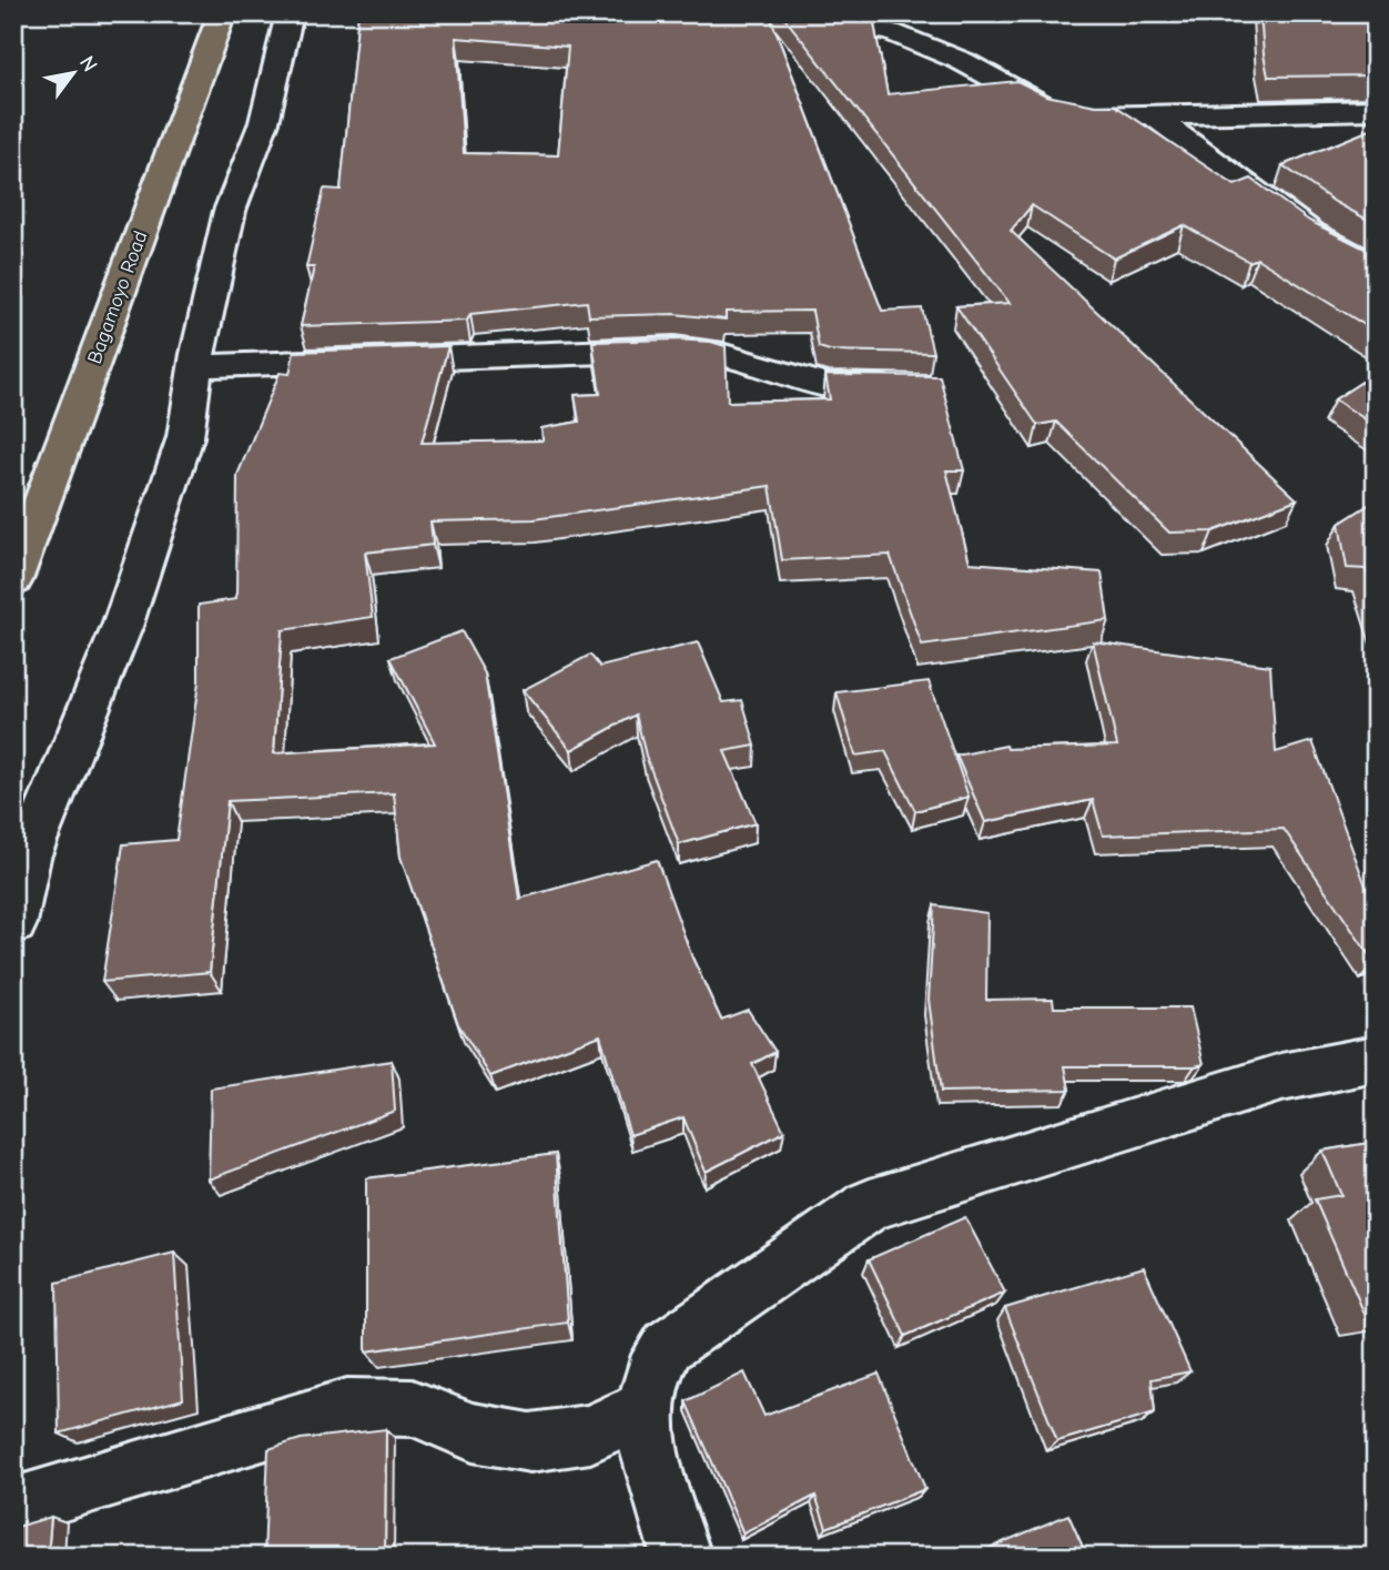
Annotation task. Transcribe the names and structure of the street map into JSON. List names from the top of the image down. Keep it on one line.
{"streets":{"highway":["Bagamoyo Road"]},"north":"top right"}
